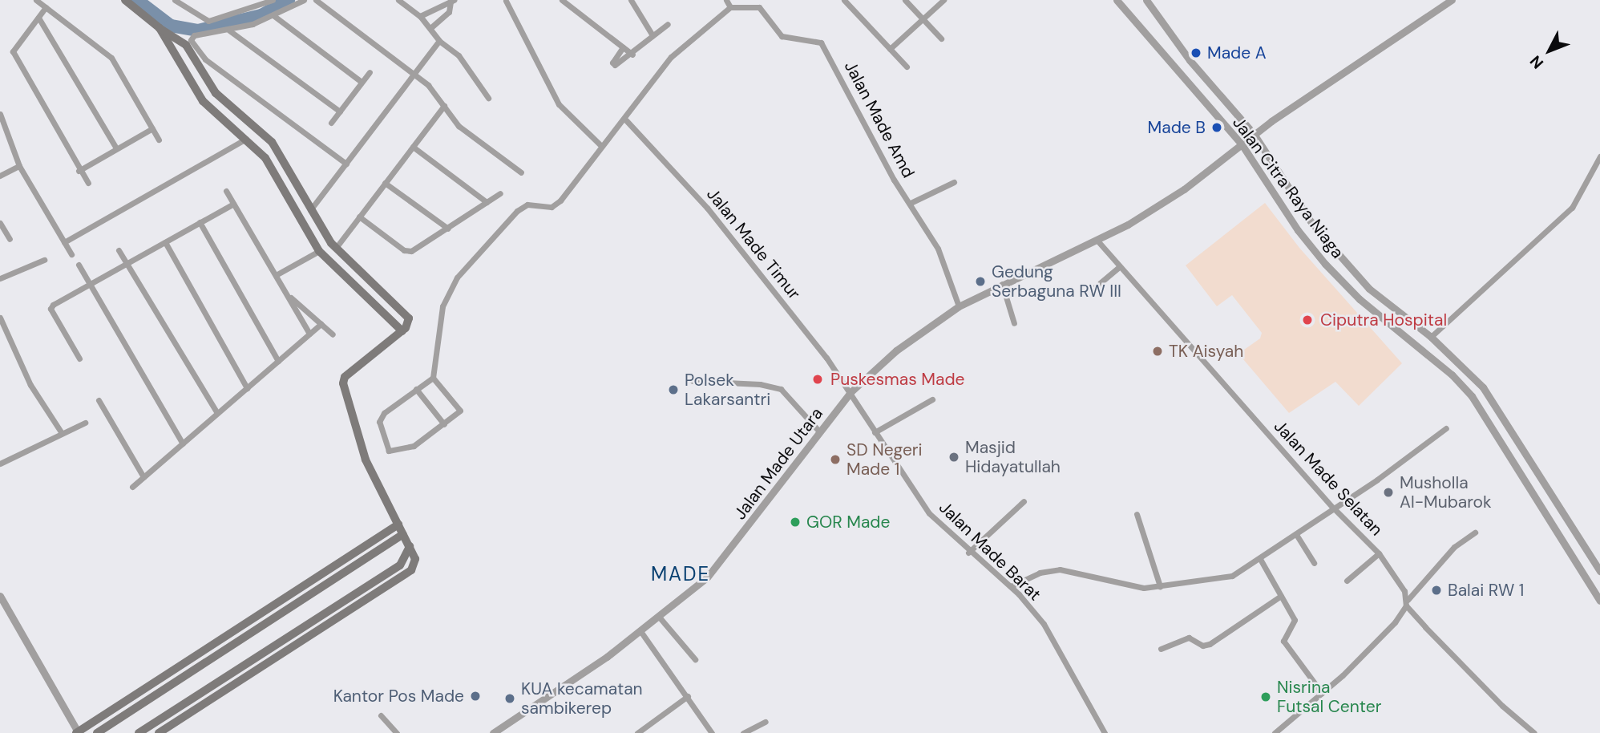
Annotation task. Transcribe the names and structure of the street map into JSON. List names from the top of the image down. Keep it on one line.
{"streets":{"street":["Jalan Made Amd","Jalan Citra Raya Niaga","Jalan Made Timur","Jalan Made Utara","Jalan Made Selatan","Jalan Made Barat"]},"crossings":[["Jalan Made Amd","Jalan Made Utara"],["Jalan Citra Raya Niaga","Jalan Made Utara"],["Jalan Made Timur","Jalan Made Utara"],["Jalan Made Timur","Jalan Made Barat"],["Jalan Made Utara","Jalan Made Selatan"],["Jalan Made Utara","Jalan Made Barat"]],"districts":["MADE"],"places":["Made A","Made B","Gedung Serbaguna RW III","Ciputra Hospital","TK Aisyah","Puskesmas Made","Polsek Lakarsantri","Masjid Hidayatullah","SD Negeri Made 1","Musholla Al-Mubarok","GOR Made","Balai RW 1","Kantor Pos Made","Nisrina Futsal Center","KUA kecamatan sambikerep"],"north":"bottom left"}
